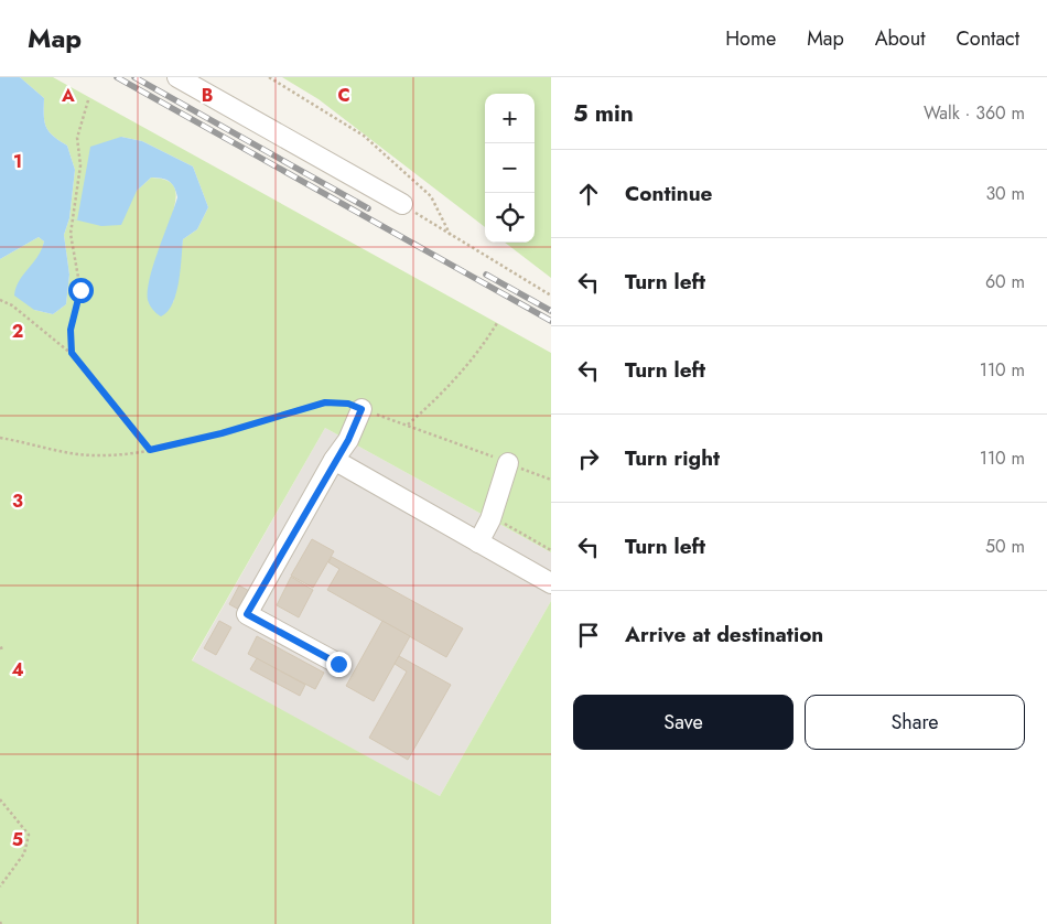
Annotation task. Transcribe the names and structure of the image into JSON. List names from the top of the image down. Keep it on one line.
{"page":{"header":"Map","nav":["Home","Map","About","Contact"],"heading":["5 min","Walk · 360 m"],"map_buttons":["+","−"],"list":[["Continue","30 m"],["Turn left","60 m"],["Turn left","110 m"],["Turn right","110 m"],["Turn left","50 m"],"Arrive at destination"],"buttons":["Save","Share"]},"grid":{"columns":["A","B","C"],"rows":["1","2","3","4","5"]}}
